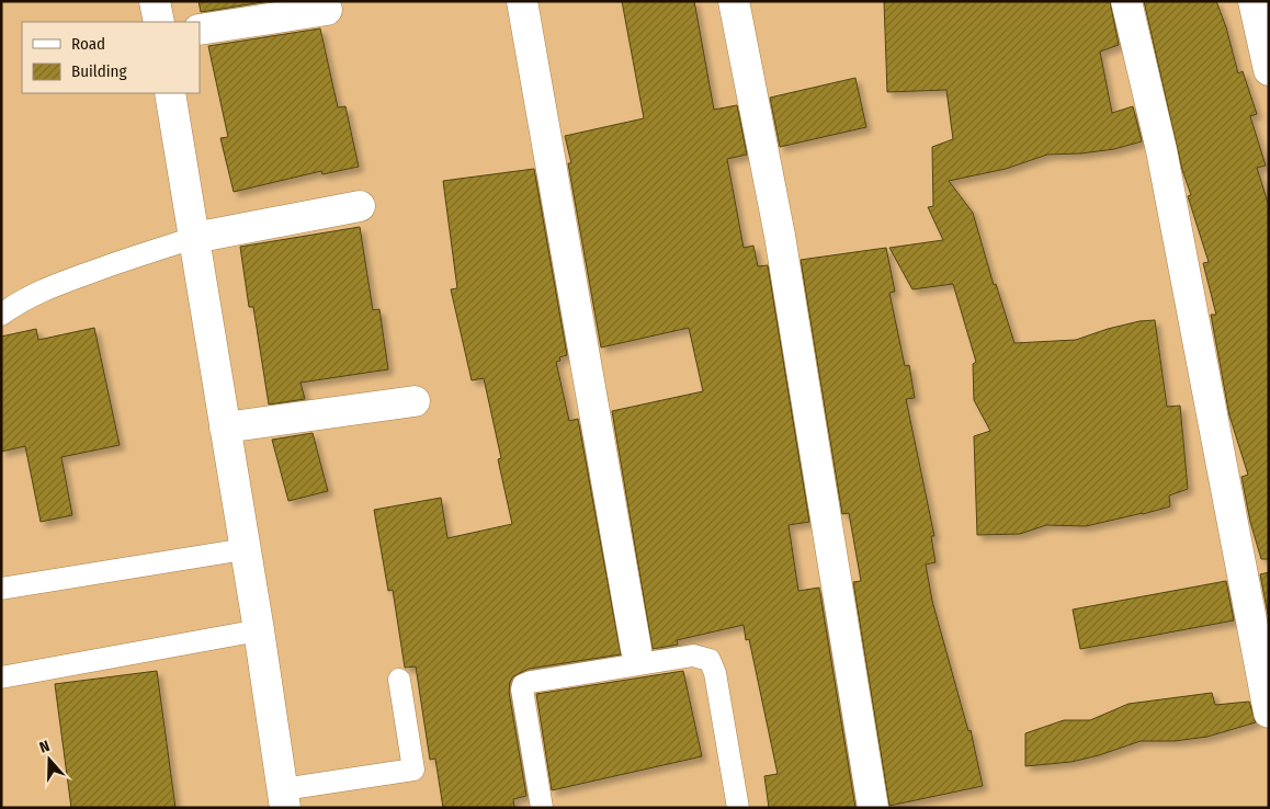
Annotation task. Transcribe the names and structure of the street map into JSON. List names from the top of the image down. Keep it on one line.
{"legend":["Road","Building"],"north":"top"}
